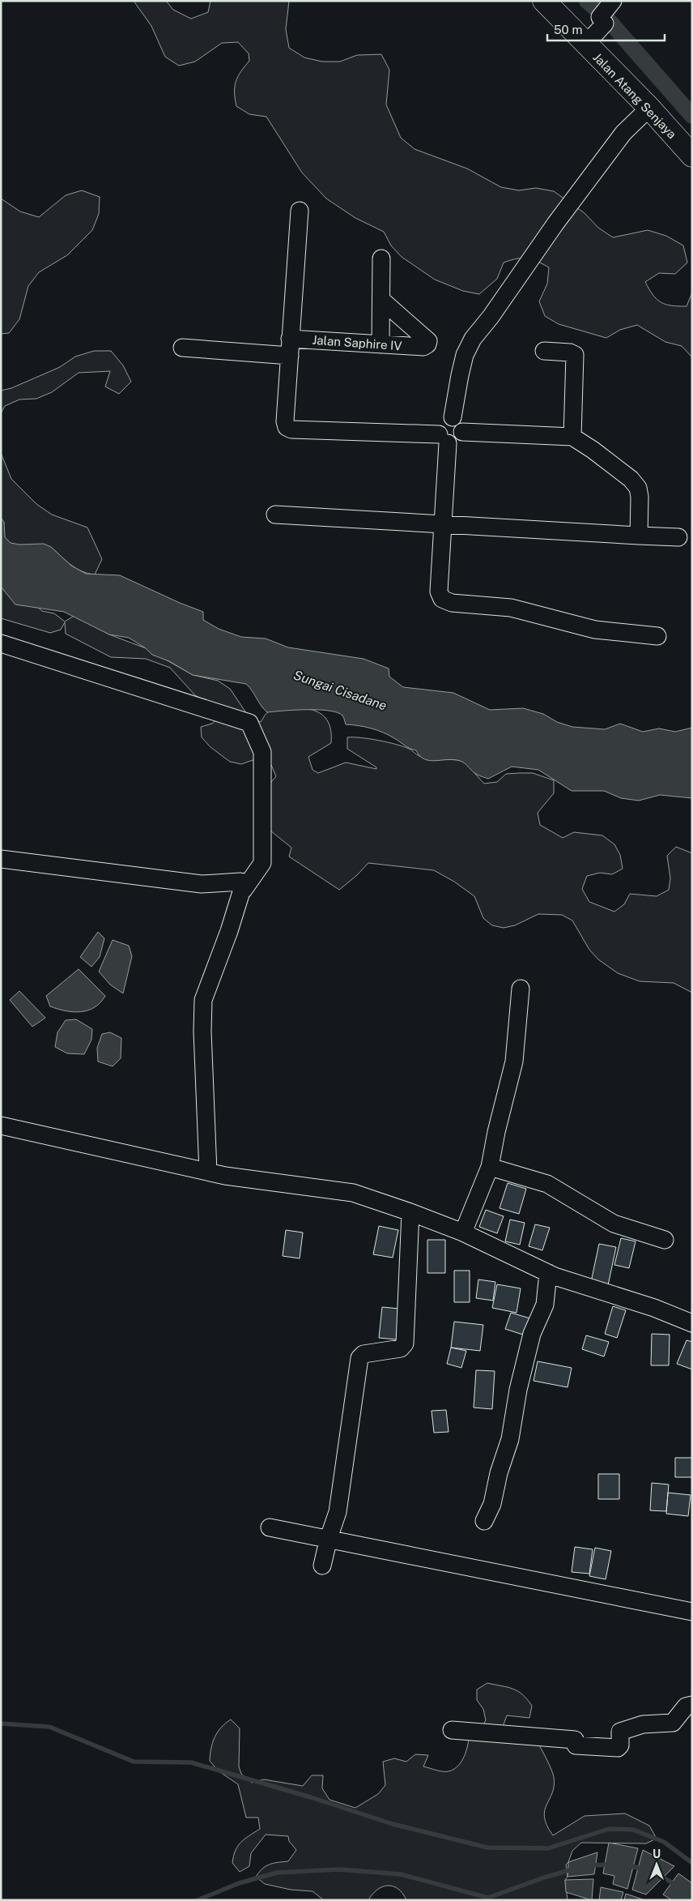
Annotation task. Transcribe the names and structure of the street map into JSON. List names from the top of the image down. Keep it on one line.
{"streets":{"main road":["Jalan Atang Senjaya"],"street":["Jalan Saphire IV"]},"water":["Sungai Cisadane"],"scale_bar":"50 m","north":"top"}
